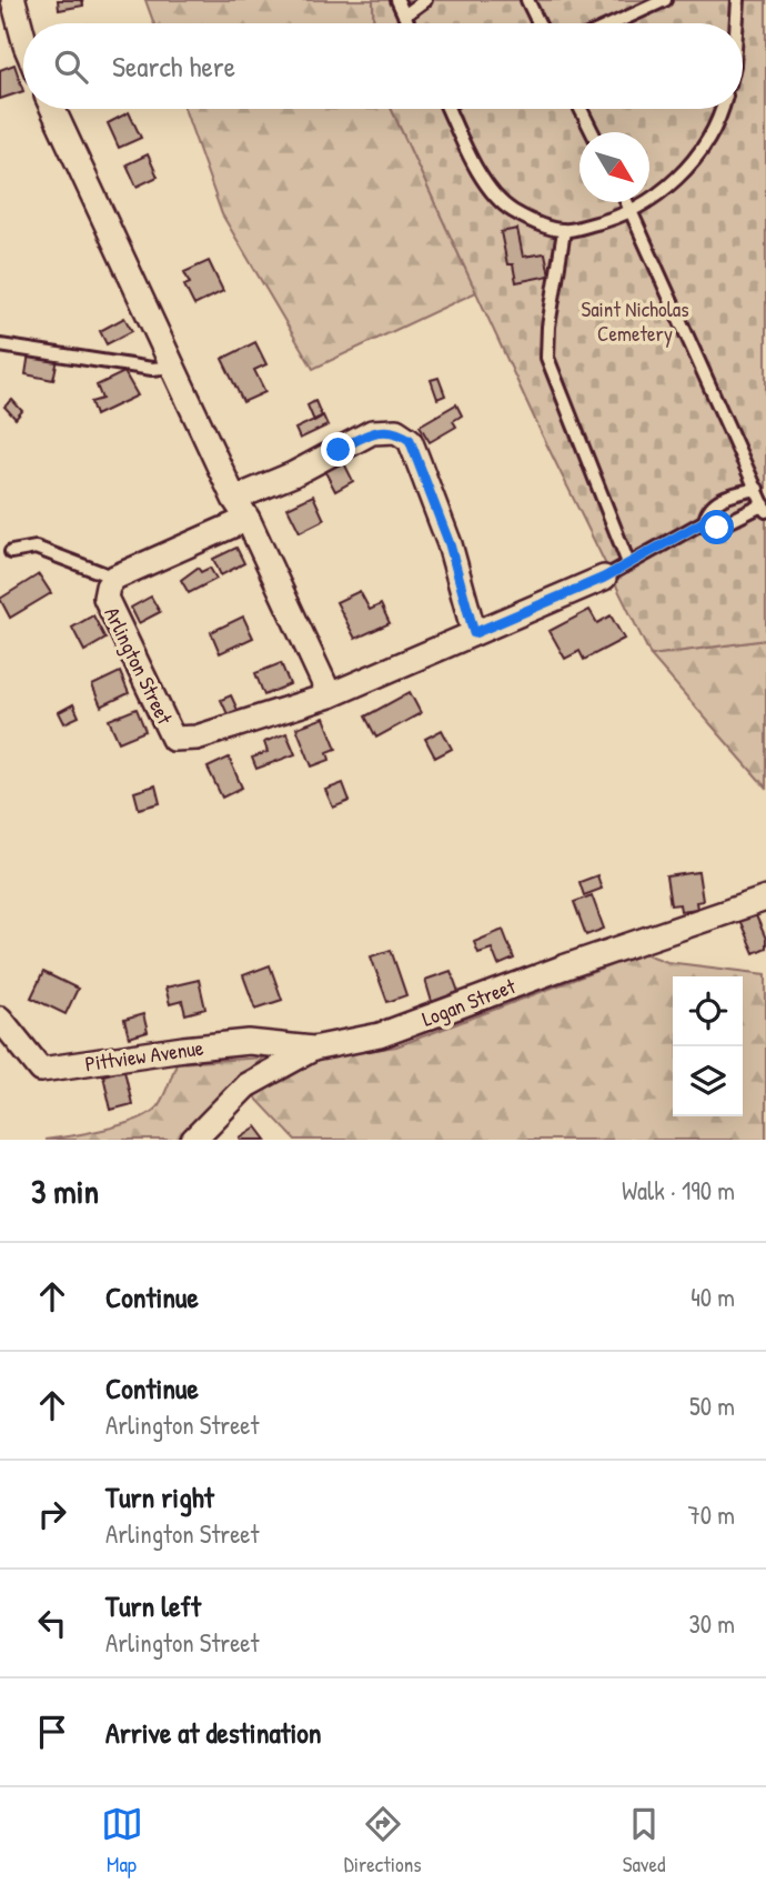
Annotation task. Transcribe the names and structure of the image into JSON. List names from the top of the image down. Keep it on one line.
{"streets":{"street":["Arlington Street","Logan Street","Pittview Avenue"]},"crossings":[["Logan Street","Pittview Avenue"]],"parks":["Saint Nicholas Cemetery"],"north":"bottom right","page":{"search":"Search here","heading":["3 min","Walk · 190 m"],"list":[["Continue","40 m"],["Continue","Arlington Street","50 m"],["Turn right","Arlington Street","70 m"],["Turn left","Arlington Street","30 m"],"Arrive at destination"],"nav":["Map","Directions","Saved"]}}
